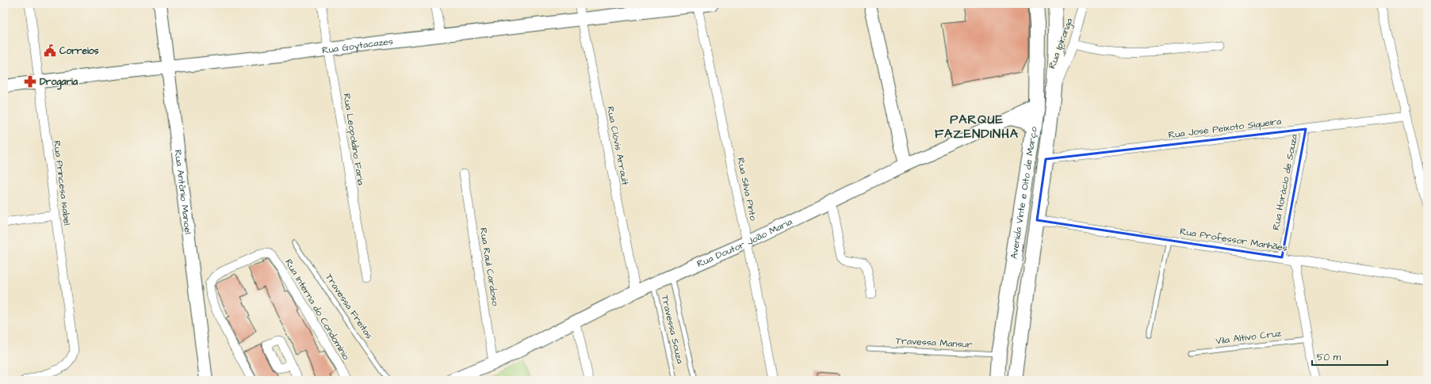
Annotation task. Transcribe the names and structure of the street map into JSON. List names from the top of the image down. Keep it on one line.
{"streets":{"main road":["Avenida Vinte e Oito de Março"],"street":["Rua Ipiranga","Rua Goytacazes","Rua José Peixoto Siqueira","Rua Leopoldino Faria","Rua Clóvis Arrault","Rua Horácio de Souza","Rua Princesa Isabel","Rua Silva Pinto","Rua Antônio Manoel","Rua Professor Manhães","Rua Doutor João Maria","Rua Raul Cardoso","Rua Interna do Condomínio"],"lane":["Travessa Freitas","Travessa Souza","Vila Altivo Cruz","Travessa Mansur"]},"crossings":[["Rua Ipiranga","Avenida Vinte e Oito de Março"],["Rua Goytacazes","Rua Leopoldino Faria"],["Rua Goytacazes","Rua Clóvis Arrault"],["Rua Goytacazes","Rua Princesa Isabel"],["Rua Goytacazes","Rua Silva Pinto"],["Rua Goytacazes","Rua Antônio Manoel"],["Rua José Peixoto Siqueira","Rua Horácio de Souza"],["Rua José Peixoto Siqueira","Avenida Vinte e Oito de Março"],["Rua Clóvis Arrault","Rua Doutor João Maria"],["Rua Horácio de Souza","Rua Professor Manhães"],["Rua Silva Pinto","Rua Doutor João Maria"],["Avenida Vinte e Oito de Março","Rua Professor Manhães"],["Avenida Vinte e Oito de Março","Rua Doutor João Maria"],["Avenida Vinte e Oito de Março","Travessa Mansur"],["Rua Doutor João Maria","Rua Raul Cardoso"],["Rua Doutor João Maria","Travessa Souza"]],"districts":["PARQUE FAZENDINHA"],"places":{"public building":["Correios"],"pharmacy":["Drogaria"]},"scale_bar":"50 m"}
